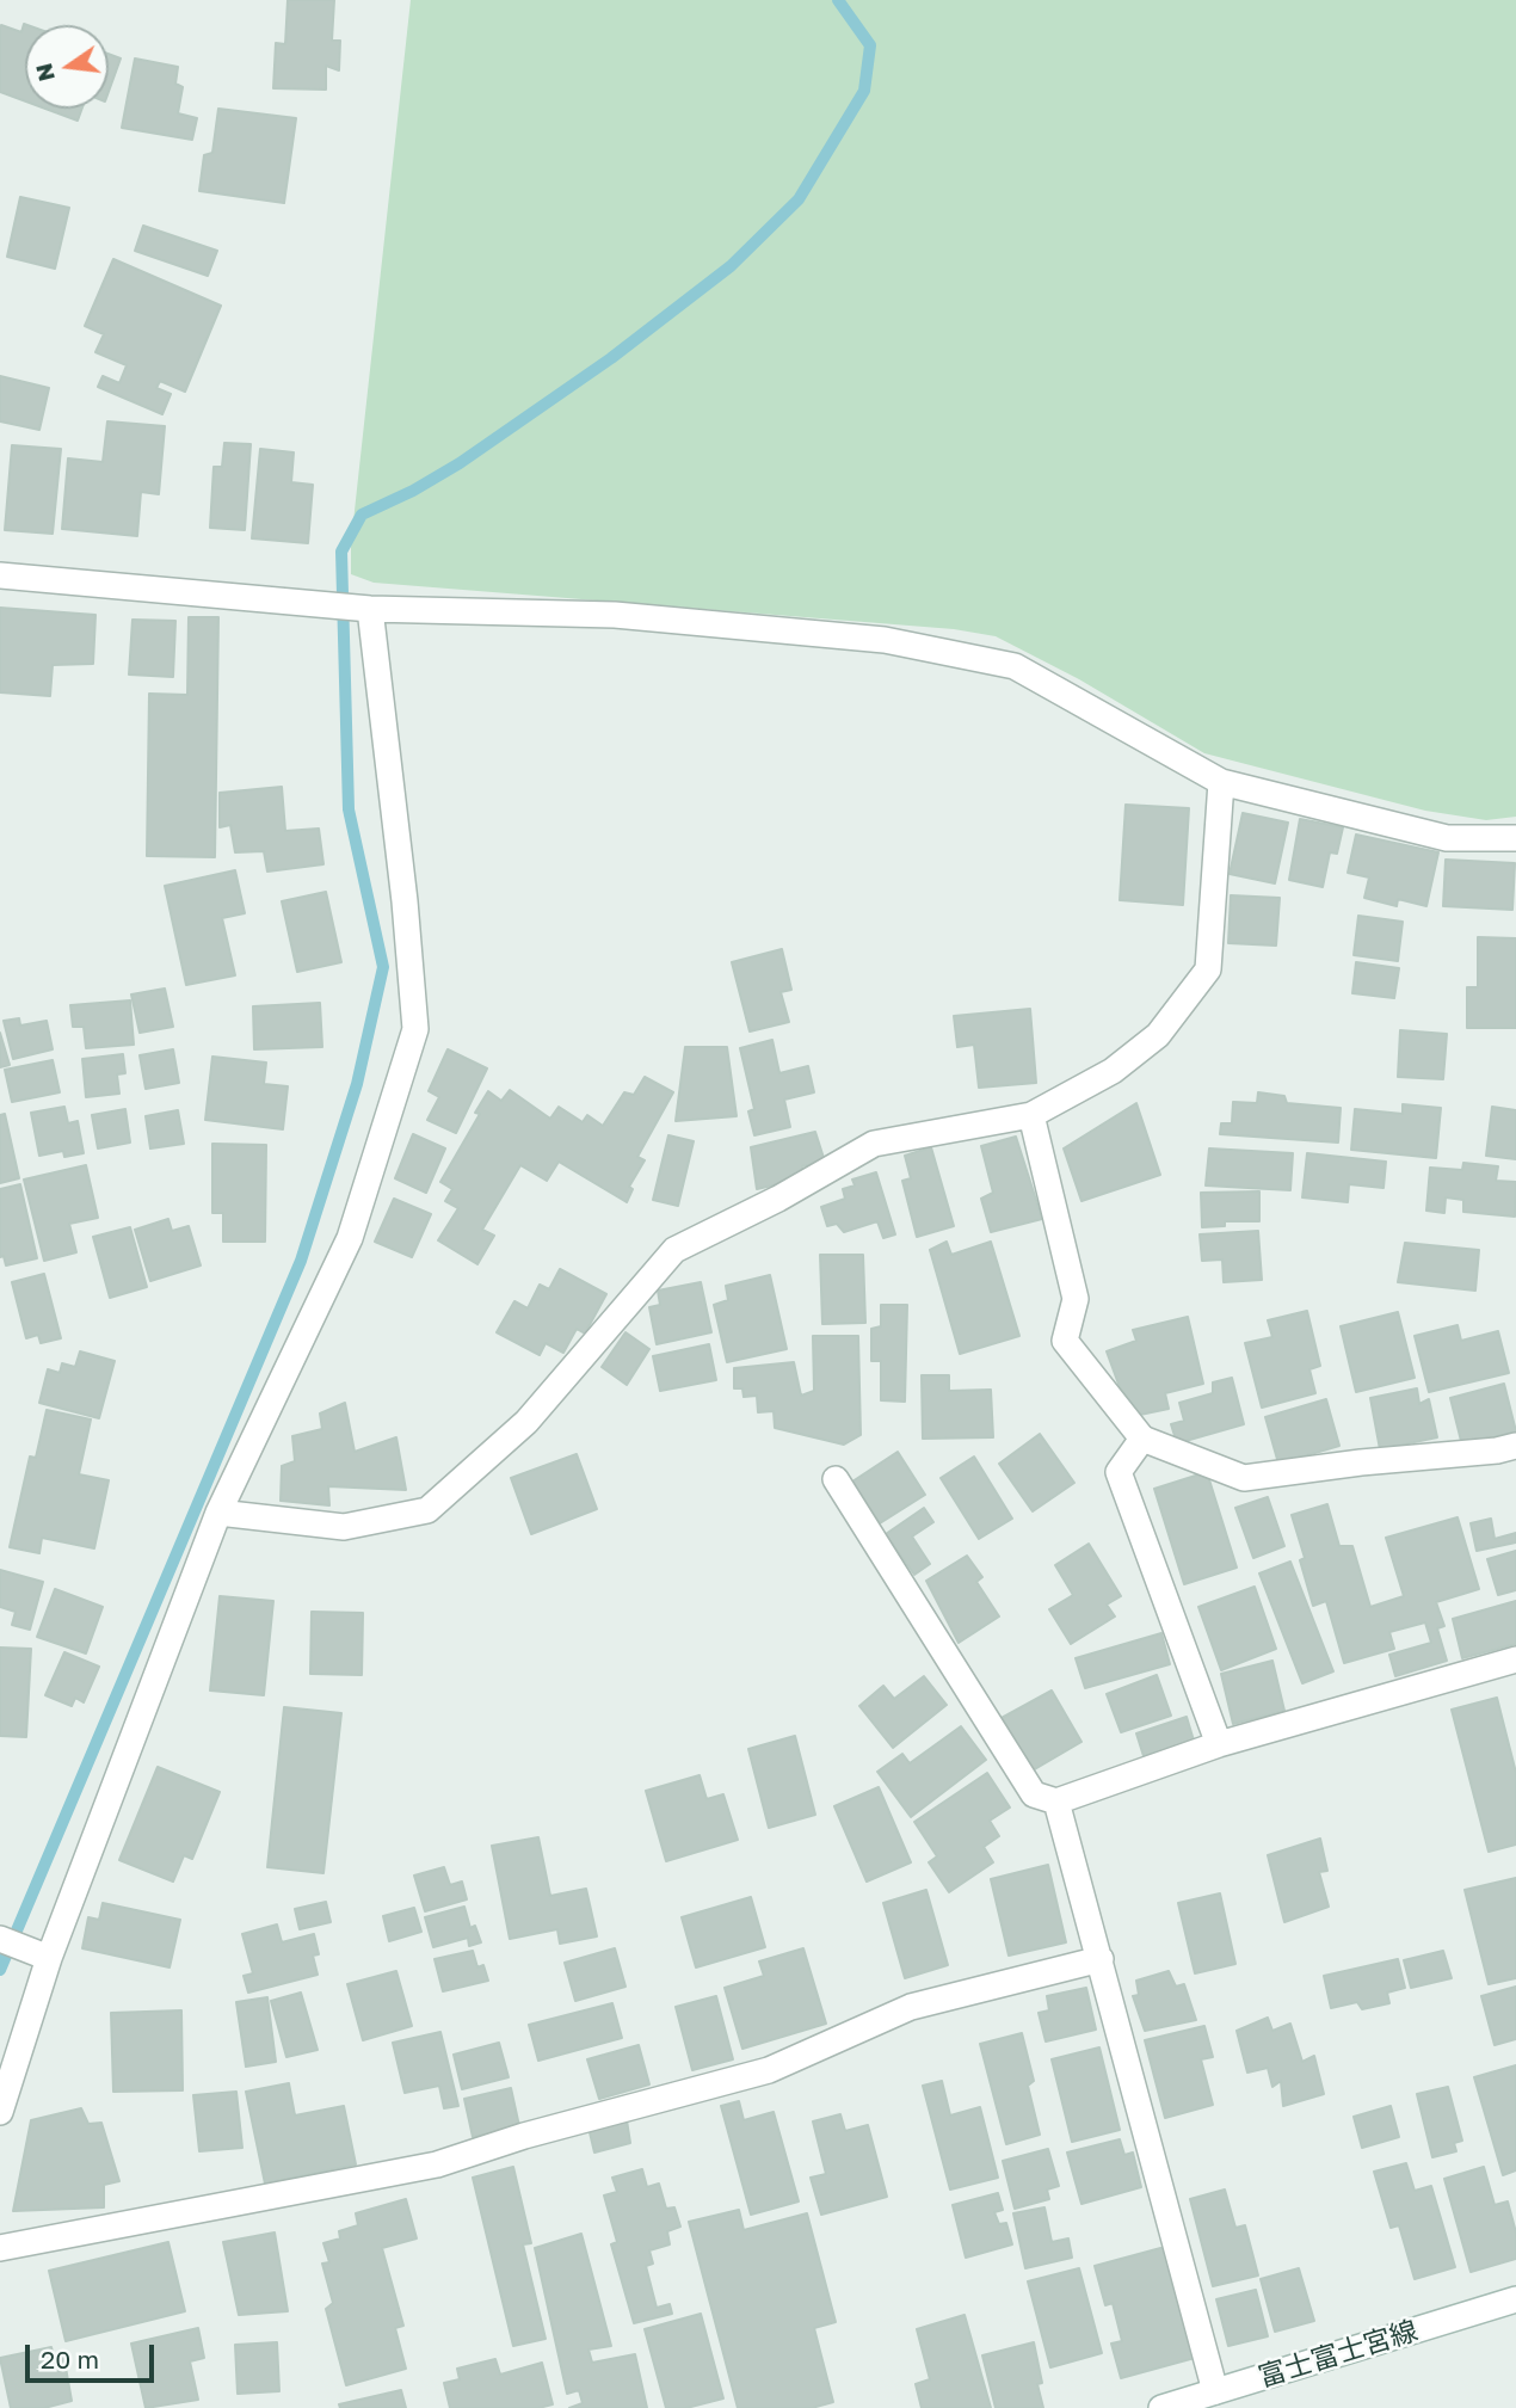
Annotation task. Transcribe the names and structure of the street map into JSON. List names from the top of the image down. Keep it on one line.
{"streets":{"street":["富士富士宮線"]},"scale_bar":"20 m","north":"left"}
